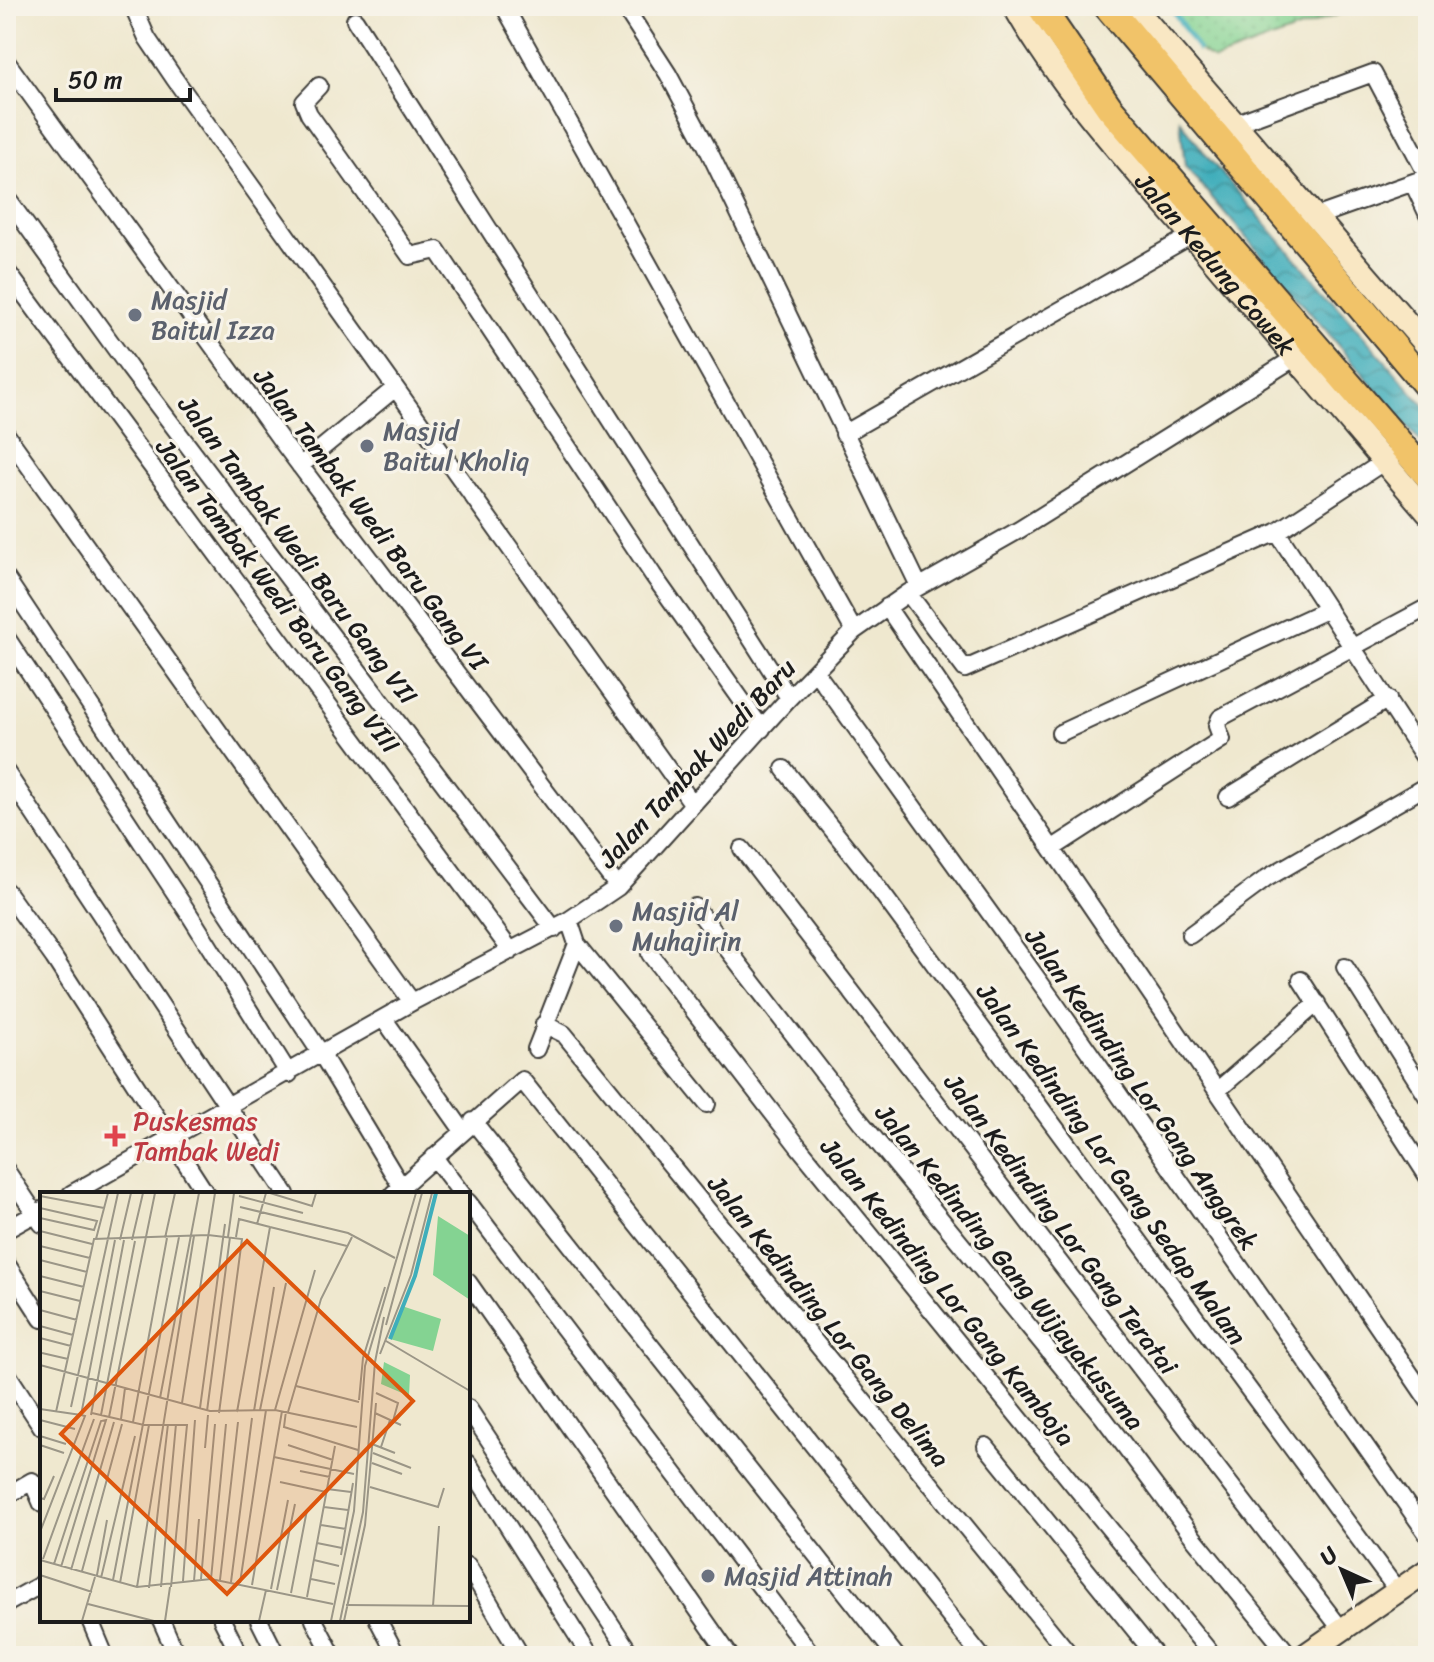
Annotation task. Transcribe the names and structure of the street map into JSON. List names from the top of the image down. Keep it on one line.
{"streets":{"highway":["Jalan Kedung Cowek"],"street":["Jalan Tambak Wedi Baru Gang VI","Jalan Tambak Wedi Baru Gang VII","Jalan Tambak Wedi Baru Gang VIII","Jalan Tambak Wedi Baru","Jalan Kedinding Lor Gang Anggrek","Jalan Kedinding Lor Gang Sedap Malam","Jalan Kedinding Lor Gang Teratai","Jalan Kedinding Gang Wijayakusuma","Jalan Kedinding Lor Gang Kamboja","Jalan Kedinding Lor Gang Delima"]},"crossings":[["Jalan Kedung Cowek","Jalan Tambak Wedi Baru"],["Jalan Tambak Wedi Baru Gang VI","Jalan Tambak Wedi Baru"],["Jalan Tambak Wedi Baru Gang VII","Jalan Tambak Wedi Baru"],["Jalan Tambak Wedi Baru Gang VIII","Jalan Tambak Wedi Baru"],["Jalan Tambak Wedi Baru","Jalan Kedinding Lor Gang Anggrek"]],"places":{"other":["Masjid Baitul Izza","Masjid Baitul Kholiq","Masjid Al Muhajirin","Masjid Attinah"],"health":["Puskesmas Tambak Wedi"]},"scale_bar":"50 m","north":"top left"}
